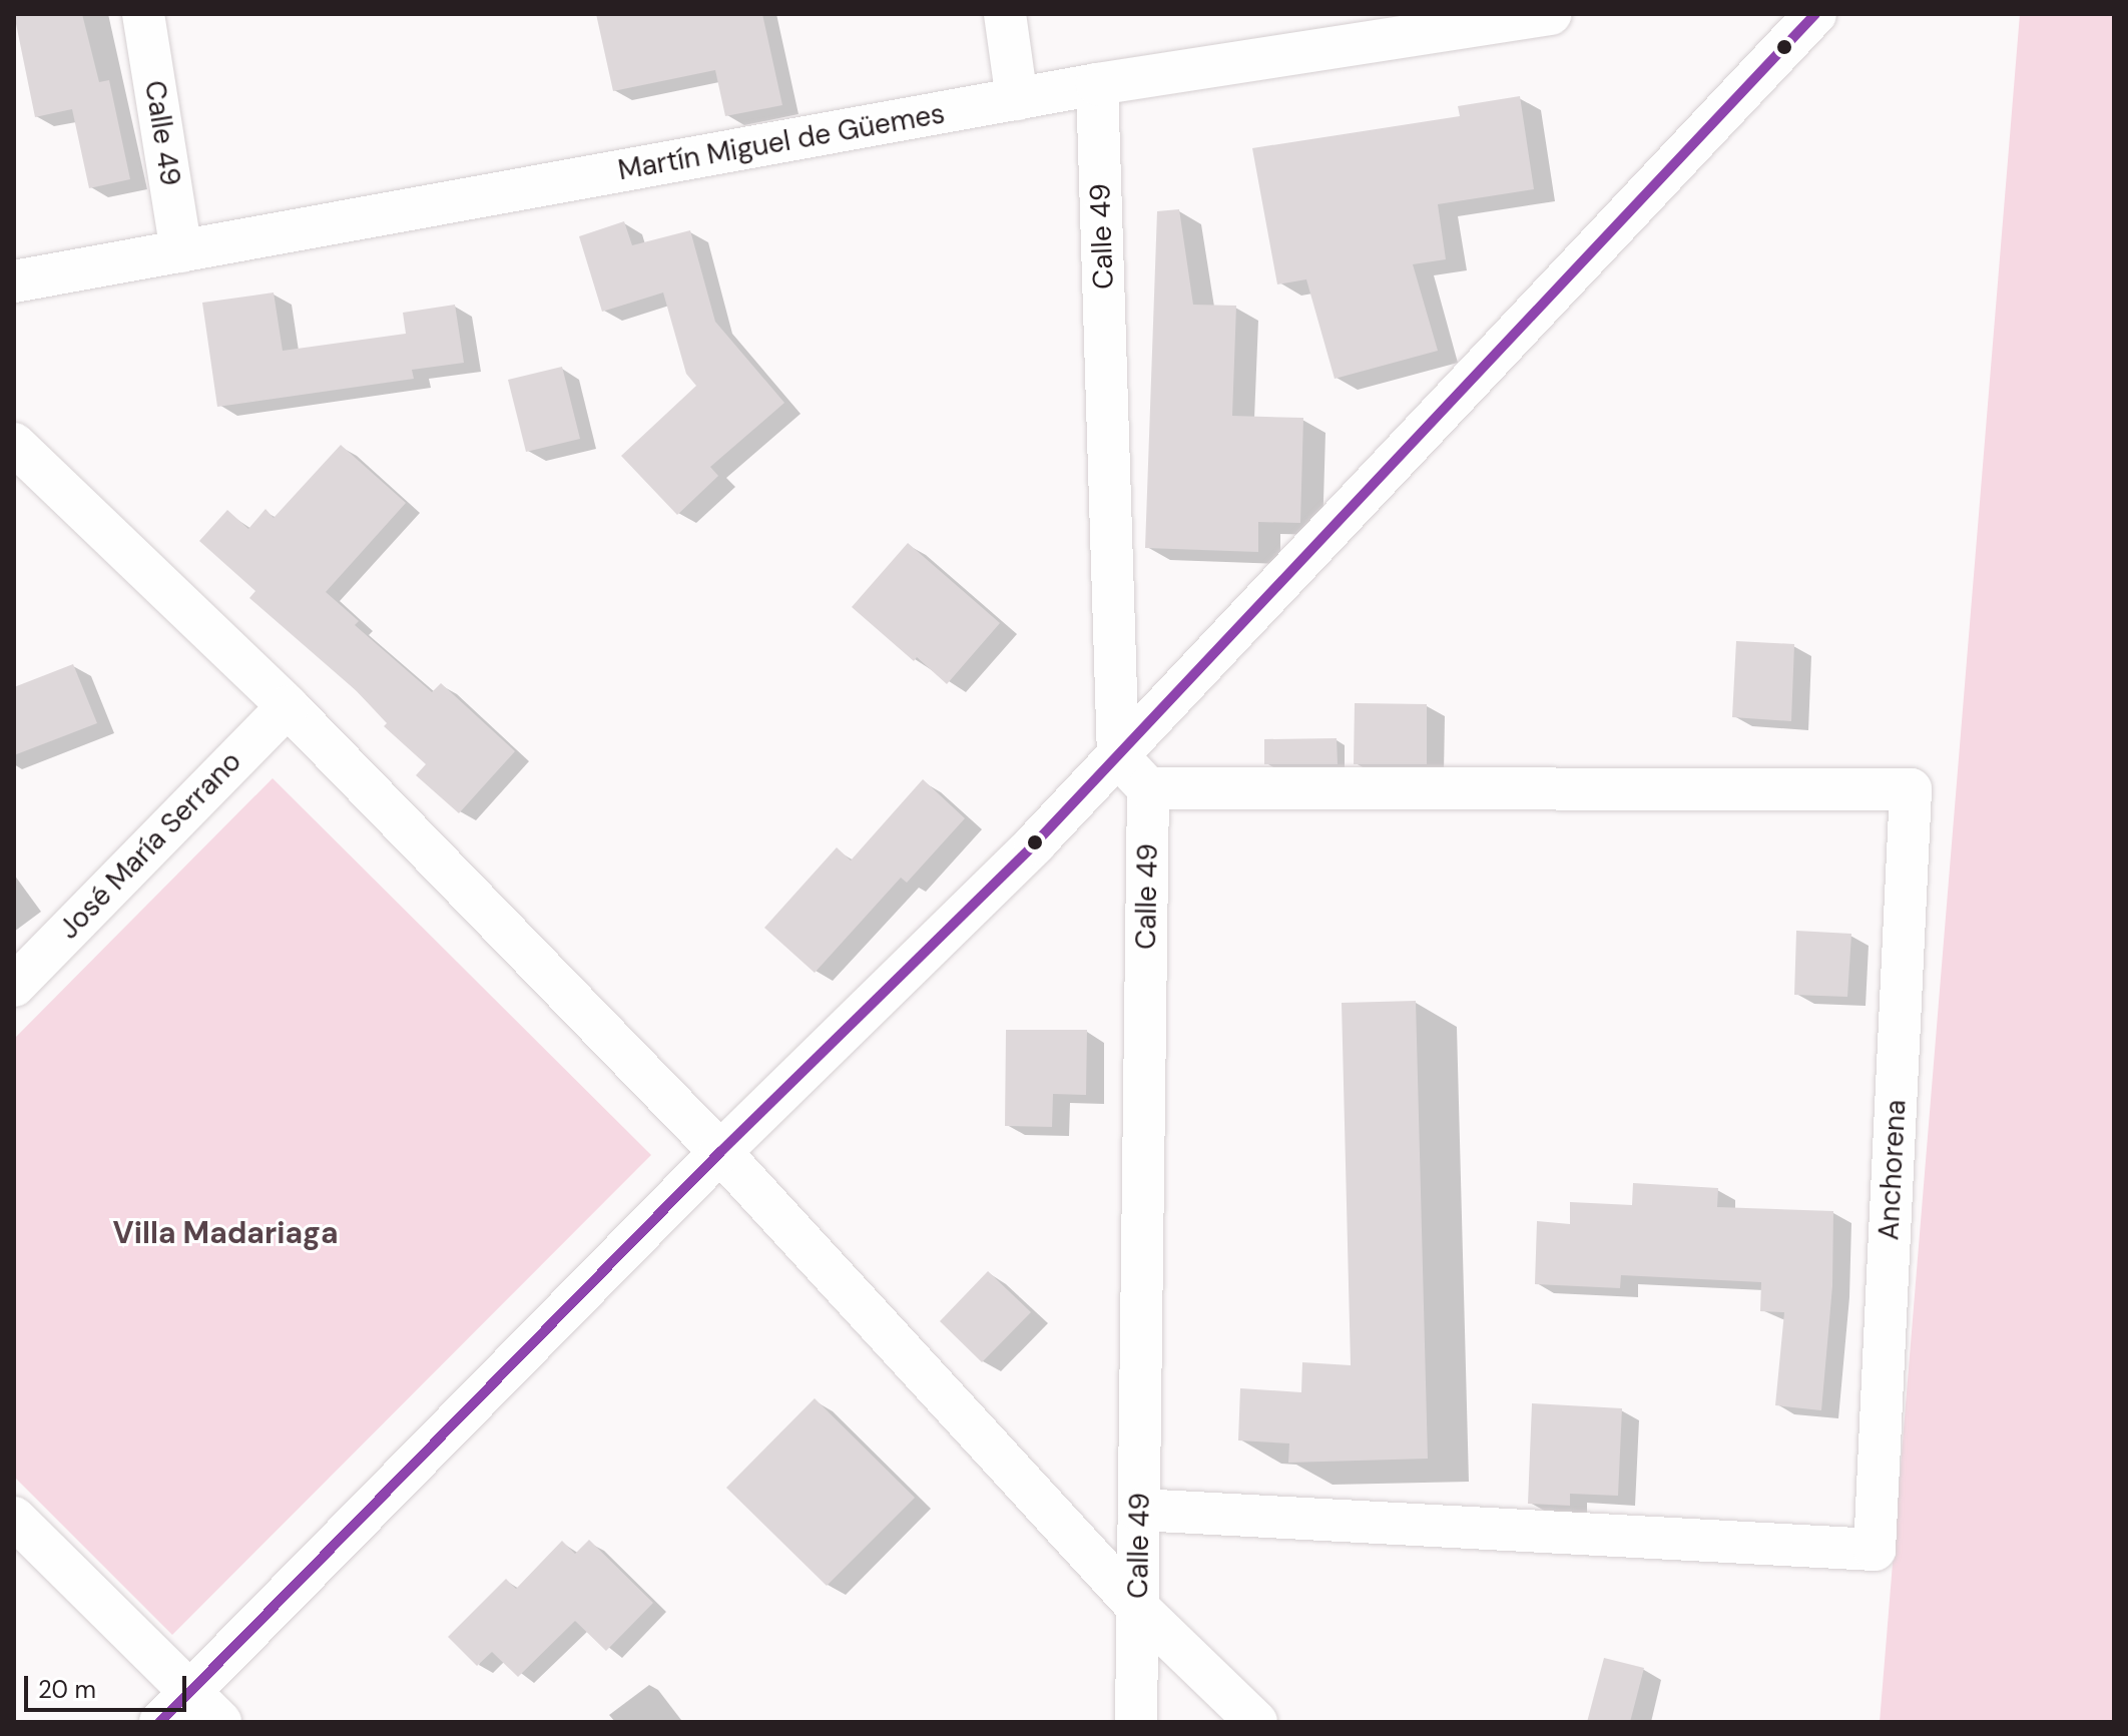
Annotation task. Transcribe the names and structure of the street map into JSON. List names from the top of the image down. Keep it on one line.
{"streets":{"street":["Calle 49","Martín Miguel de Güemes","José María Serrano","Anchorena"]},"crossings":[["Calle 49","Martín Miguel de Güemes"],["Calle 49","Anchorena"]],"districts":["Villa Madariaga"],"scale_bar":"20 m"}
